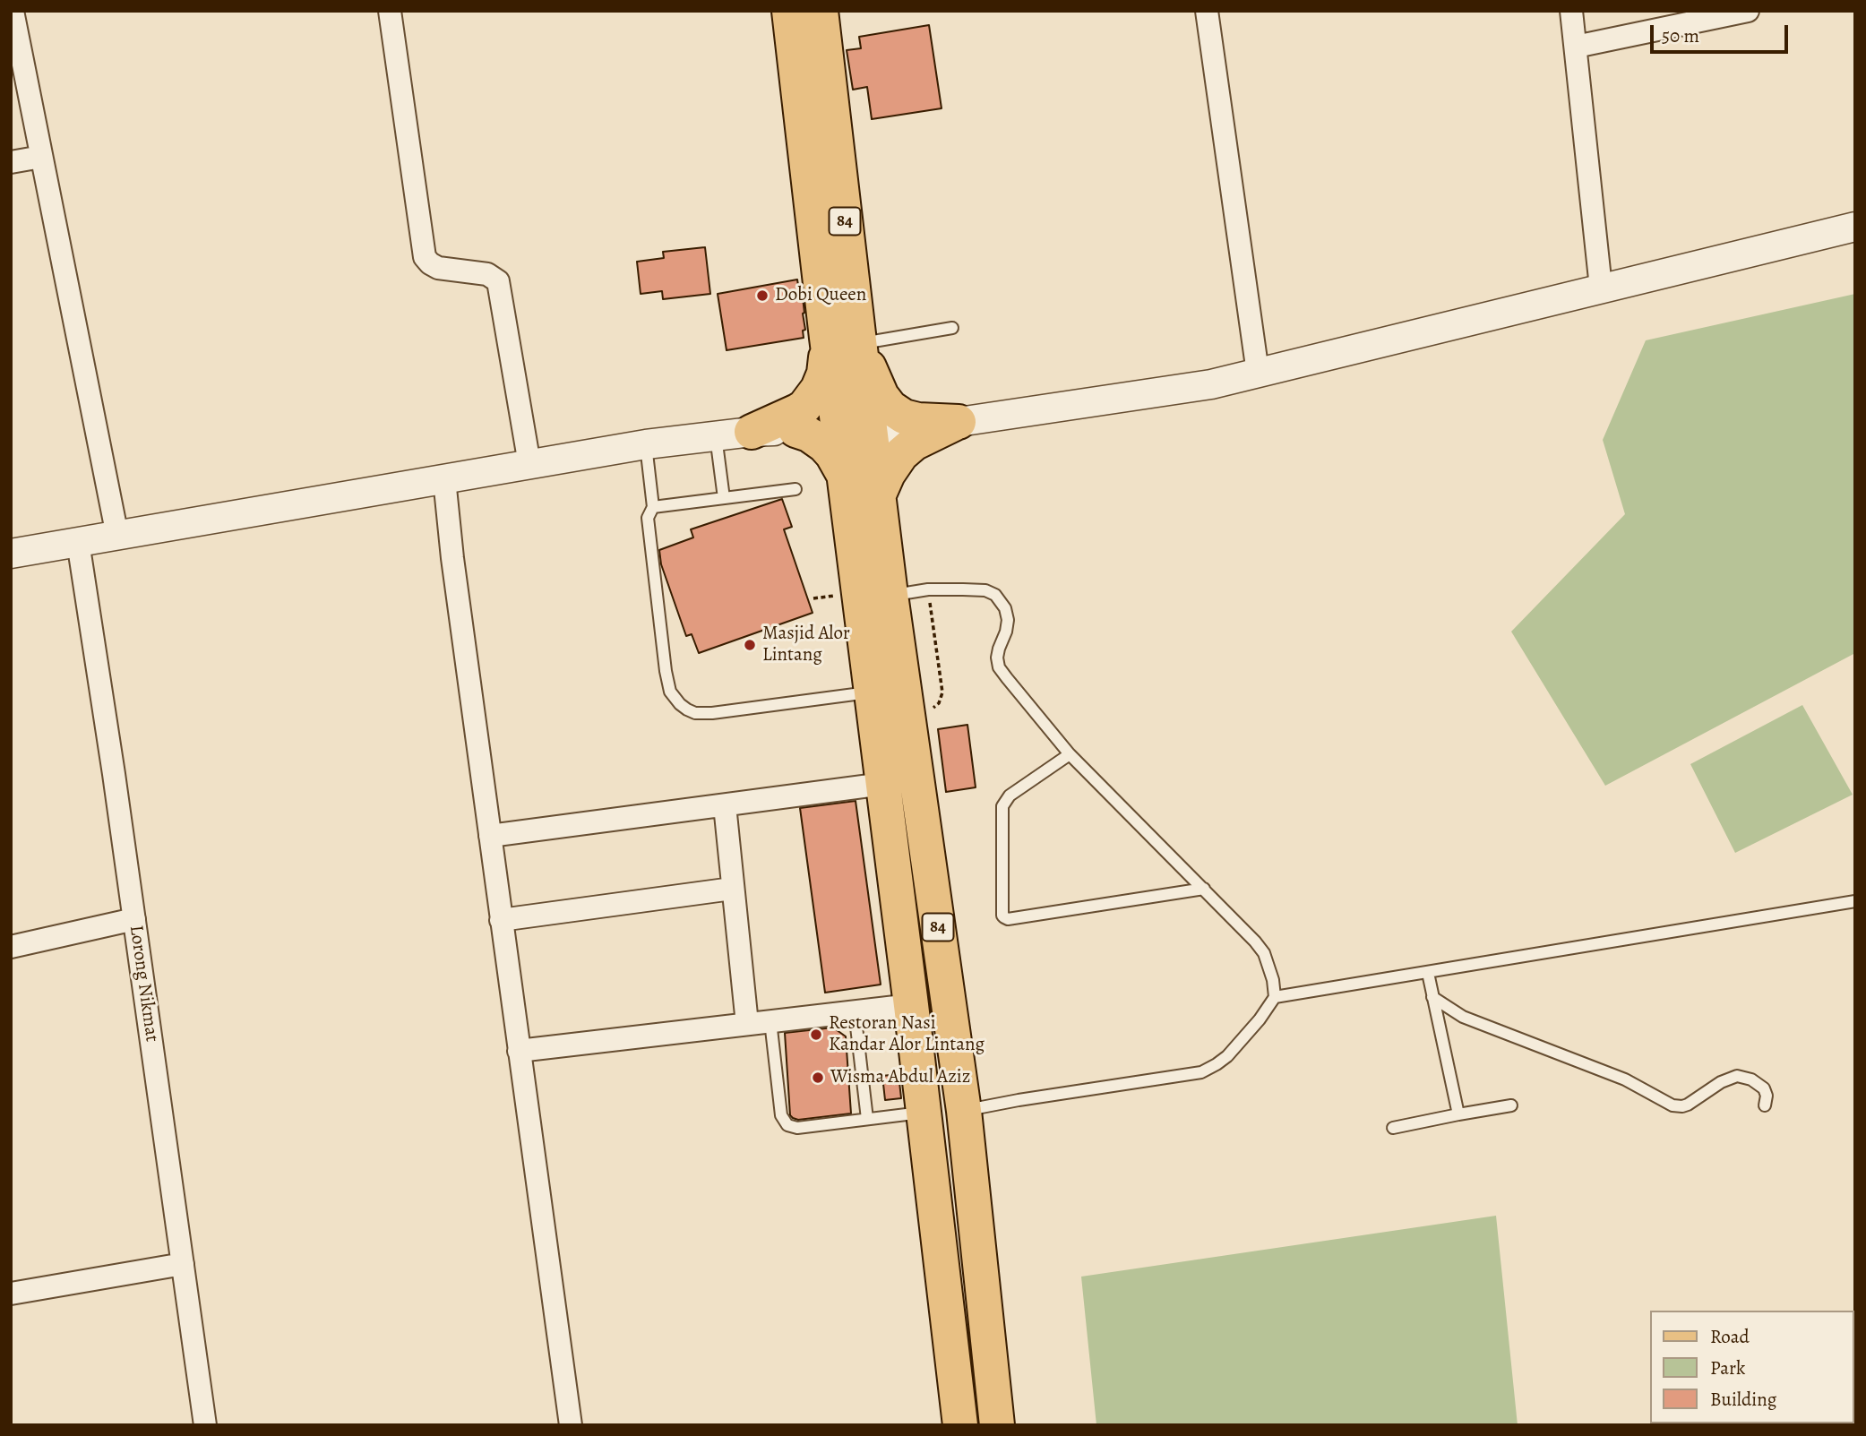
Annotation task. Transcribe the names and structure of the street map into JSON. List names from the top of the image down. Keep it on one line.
{"streets":{"main road":["84"],"street":["Lorong Nikmat"]},"places":["Dobi Queen","Masjid Alor Lintang","Restoran Nasi Kandar Alor Lintang","Wisma Abdul Aziz"],"legend":["Road","Park","Building"],"scale_bar":"50 m"}
